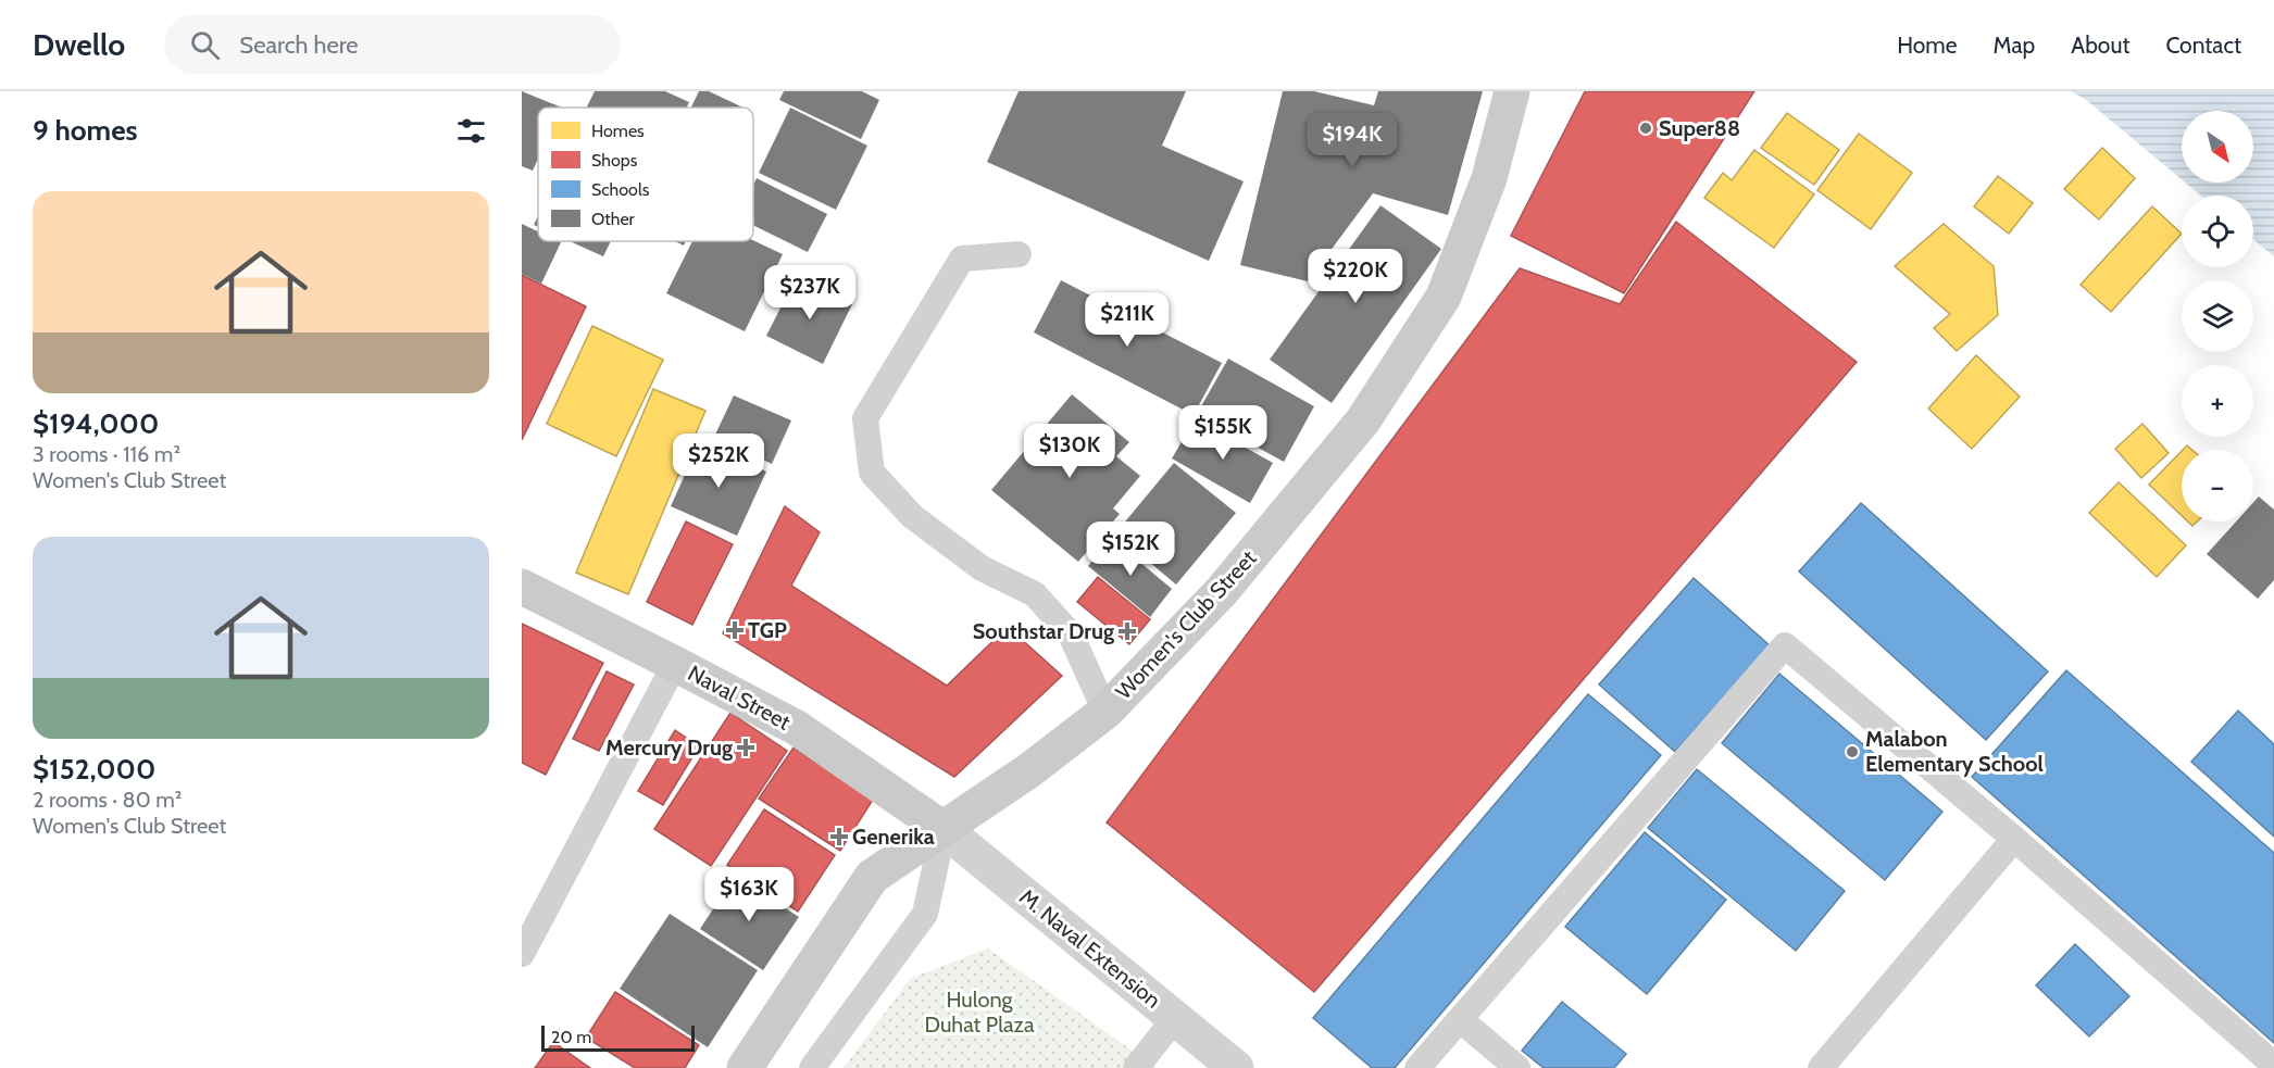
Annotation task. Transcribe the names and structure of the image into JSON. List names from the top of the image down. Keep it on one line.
{"streets":{"street":["Women's Club Street","Naval Street","M. Naval Extension"]},"crossings":[["Women's Club Street","Naval Street"],["Women's Club Street","M. Naval Extension"],["Naval Street","M. Naval Extension"]],"parks":["Hulong Duhat Plaza"],"places":{"other":["Super88","Malabon Elementary School"],"health":["TGP","Southstar Drug","Mercury Drug","Generika"]},"legend":["Homes","Shops","Schools","Other"],"scale_bar":"20 m","north":"bottom right","page":{"header":"Dwello","search":"Search here","nav":["Home","Map","About","Contact"],"heading":"9 homes","map_buttons":["+","−"],"price":["$194K","$220K","$237K","$211K","$155K","$130K","$252K","$152K","$163K"],"list":[{"name":"$194,000","note":"3 rooms · 116 m² · Women's Club Street"},{"name":"$152,000","note":"2 rooms · 80 m² · Women's Club Street"}],"scale":"20 m"}}
